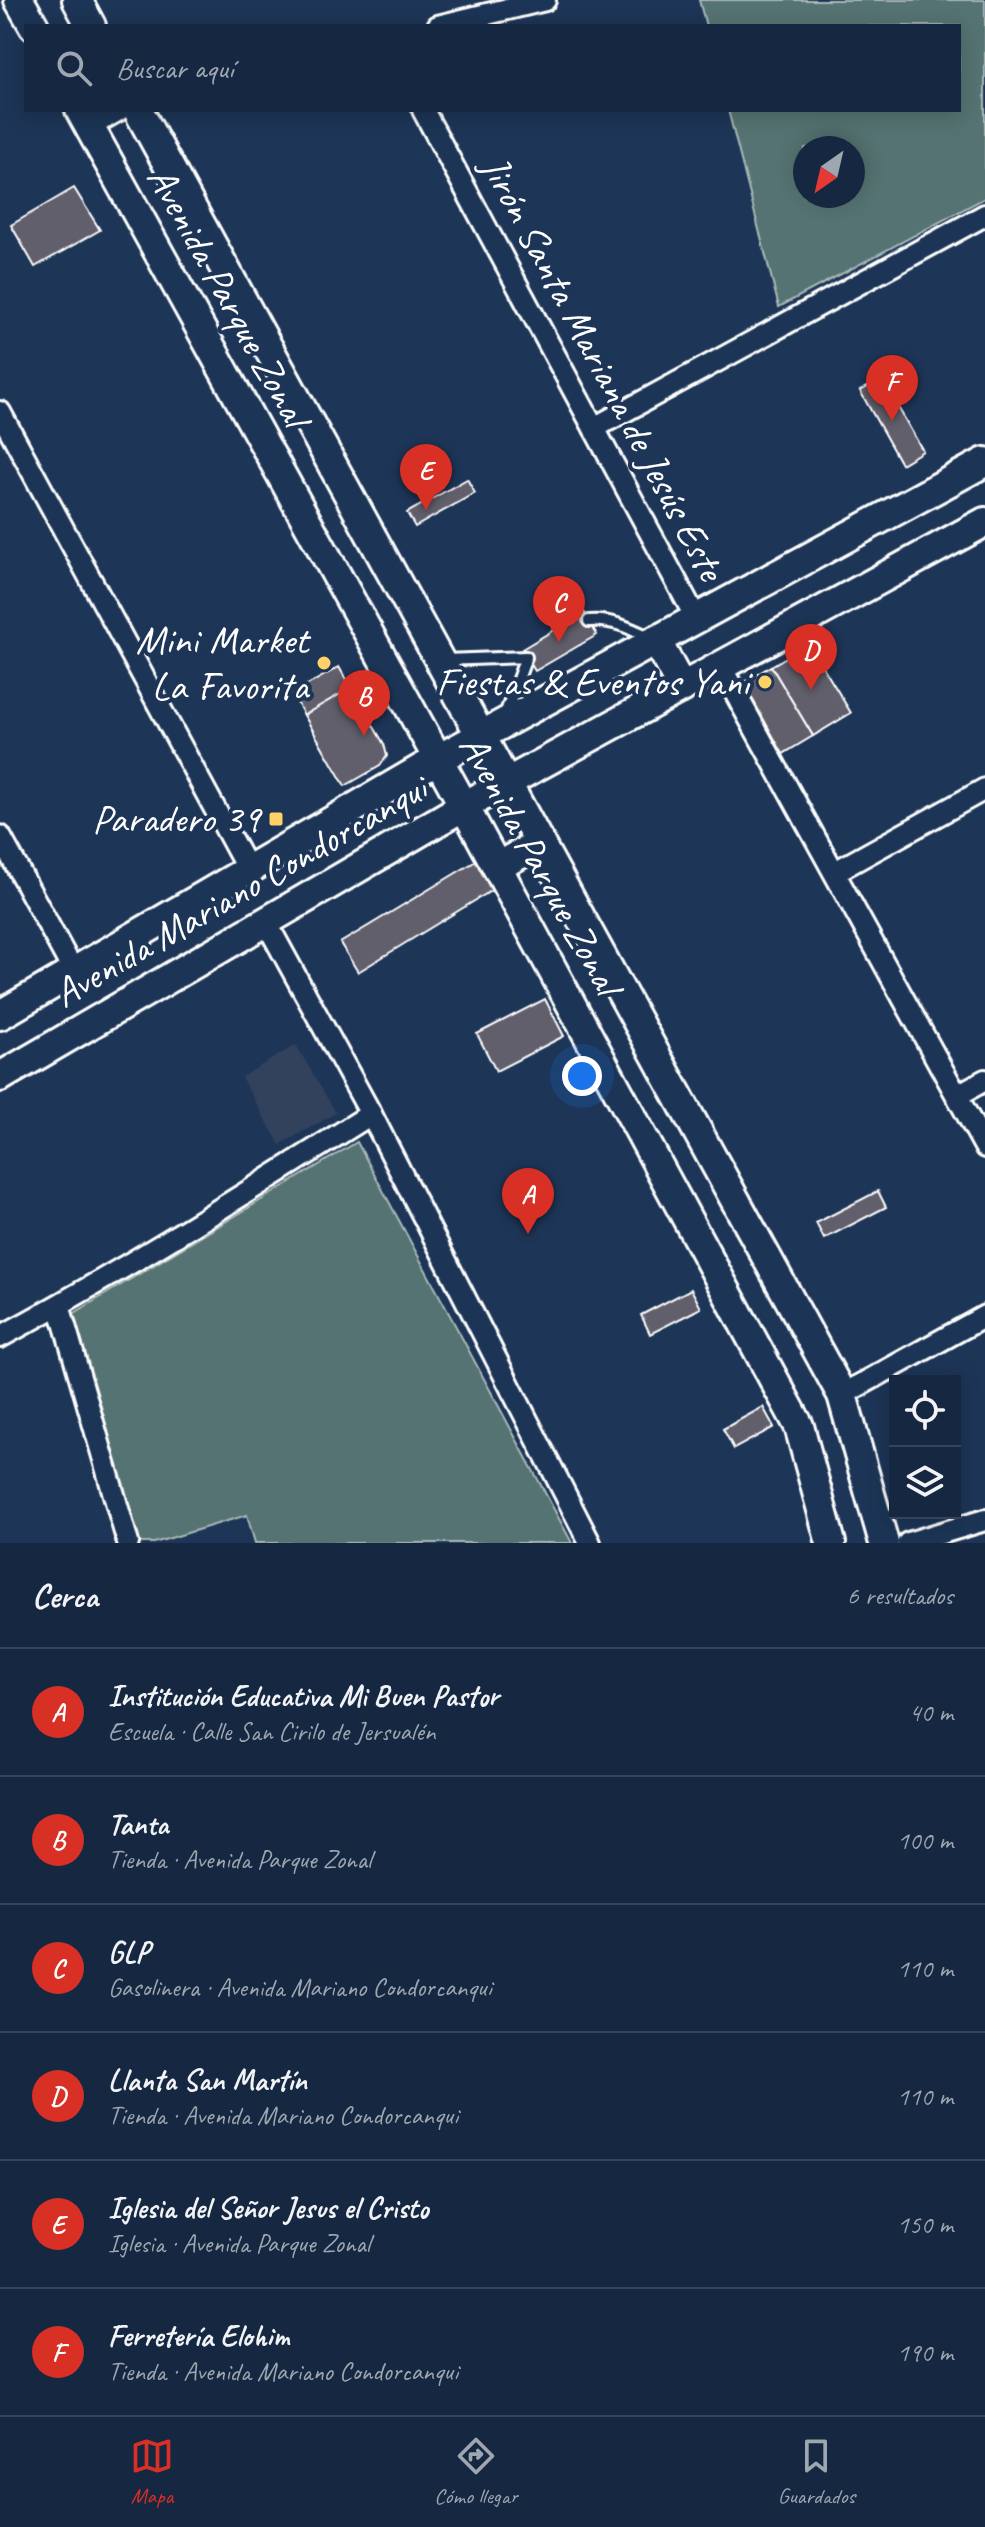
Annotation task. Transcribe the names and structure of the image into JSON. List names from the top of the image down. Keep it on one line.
{"streets":{"main road":["Avenida Parque Zonal","Avenida Mariano Condorcanqui"],"street":["Jirón Santa Mariana de Jesús Este"]},"crossings":[["Avenida Parque Zonal","Avenida Mariano Condorcanqui"],["Jirón Santa Mariana de Jesús Este","Avenida Mariano Condorcanqui"]],"places":{"other":["Mini Market La Favorita","Fiestas & Eventos Yani"],"transit":["Paradero 39"]},"north":"bottom left","page":{"search":"Buscar aquí","pins":["F","E","C","D","B","A"],"heading":["Cerca","6 resultados"],"list":[{"mark":"A","name":"Institución Educativa Mi Buen Pastor","note":"Escuela · Calle San Cirilo de Jersualén","value":"40 m"},{"mark":"B","name":"Tanta","note":"Tienda · Avenida Parque Zonal","value":"100 m"},{"mark":"C","name":"GLP","note":"Gasolinera · Avenida Mariano Condorcanqui","value":"110 m"},{"mark":"D","name":"Llanta San Martín","note":"Tienda · Avenida Mariano Condorcanqui","value":"110 m"},{"mark":"E","name":"Iglesia del Señor Jesus el Cristo","note":"Iglesia · Avenida Parque Zonal","value":"150 m"},{"mark":"F","name":"Ferretería Elohim","note":"Tienda · Avenida Mariano Condorcanqui","value":"190 m"}],"nav":["Mapa","Cómo llegar","Guardados"]}}
